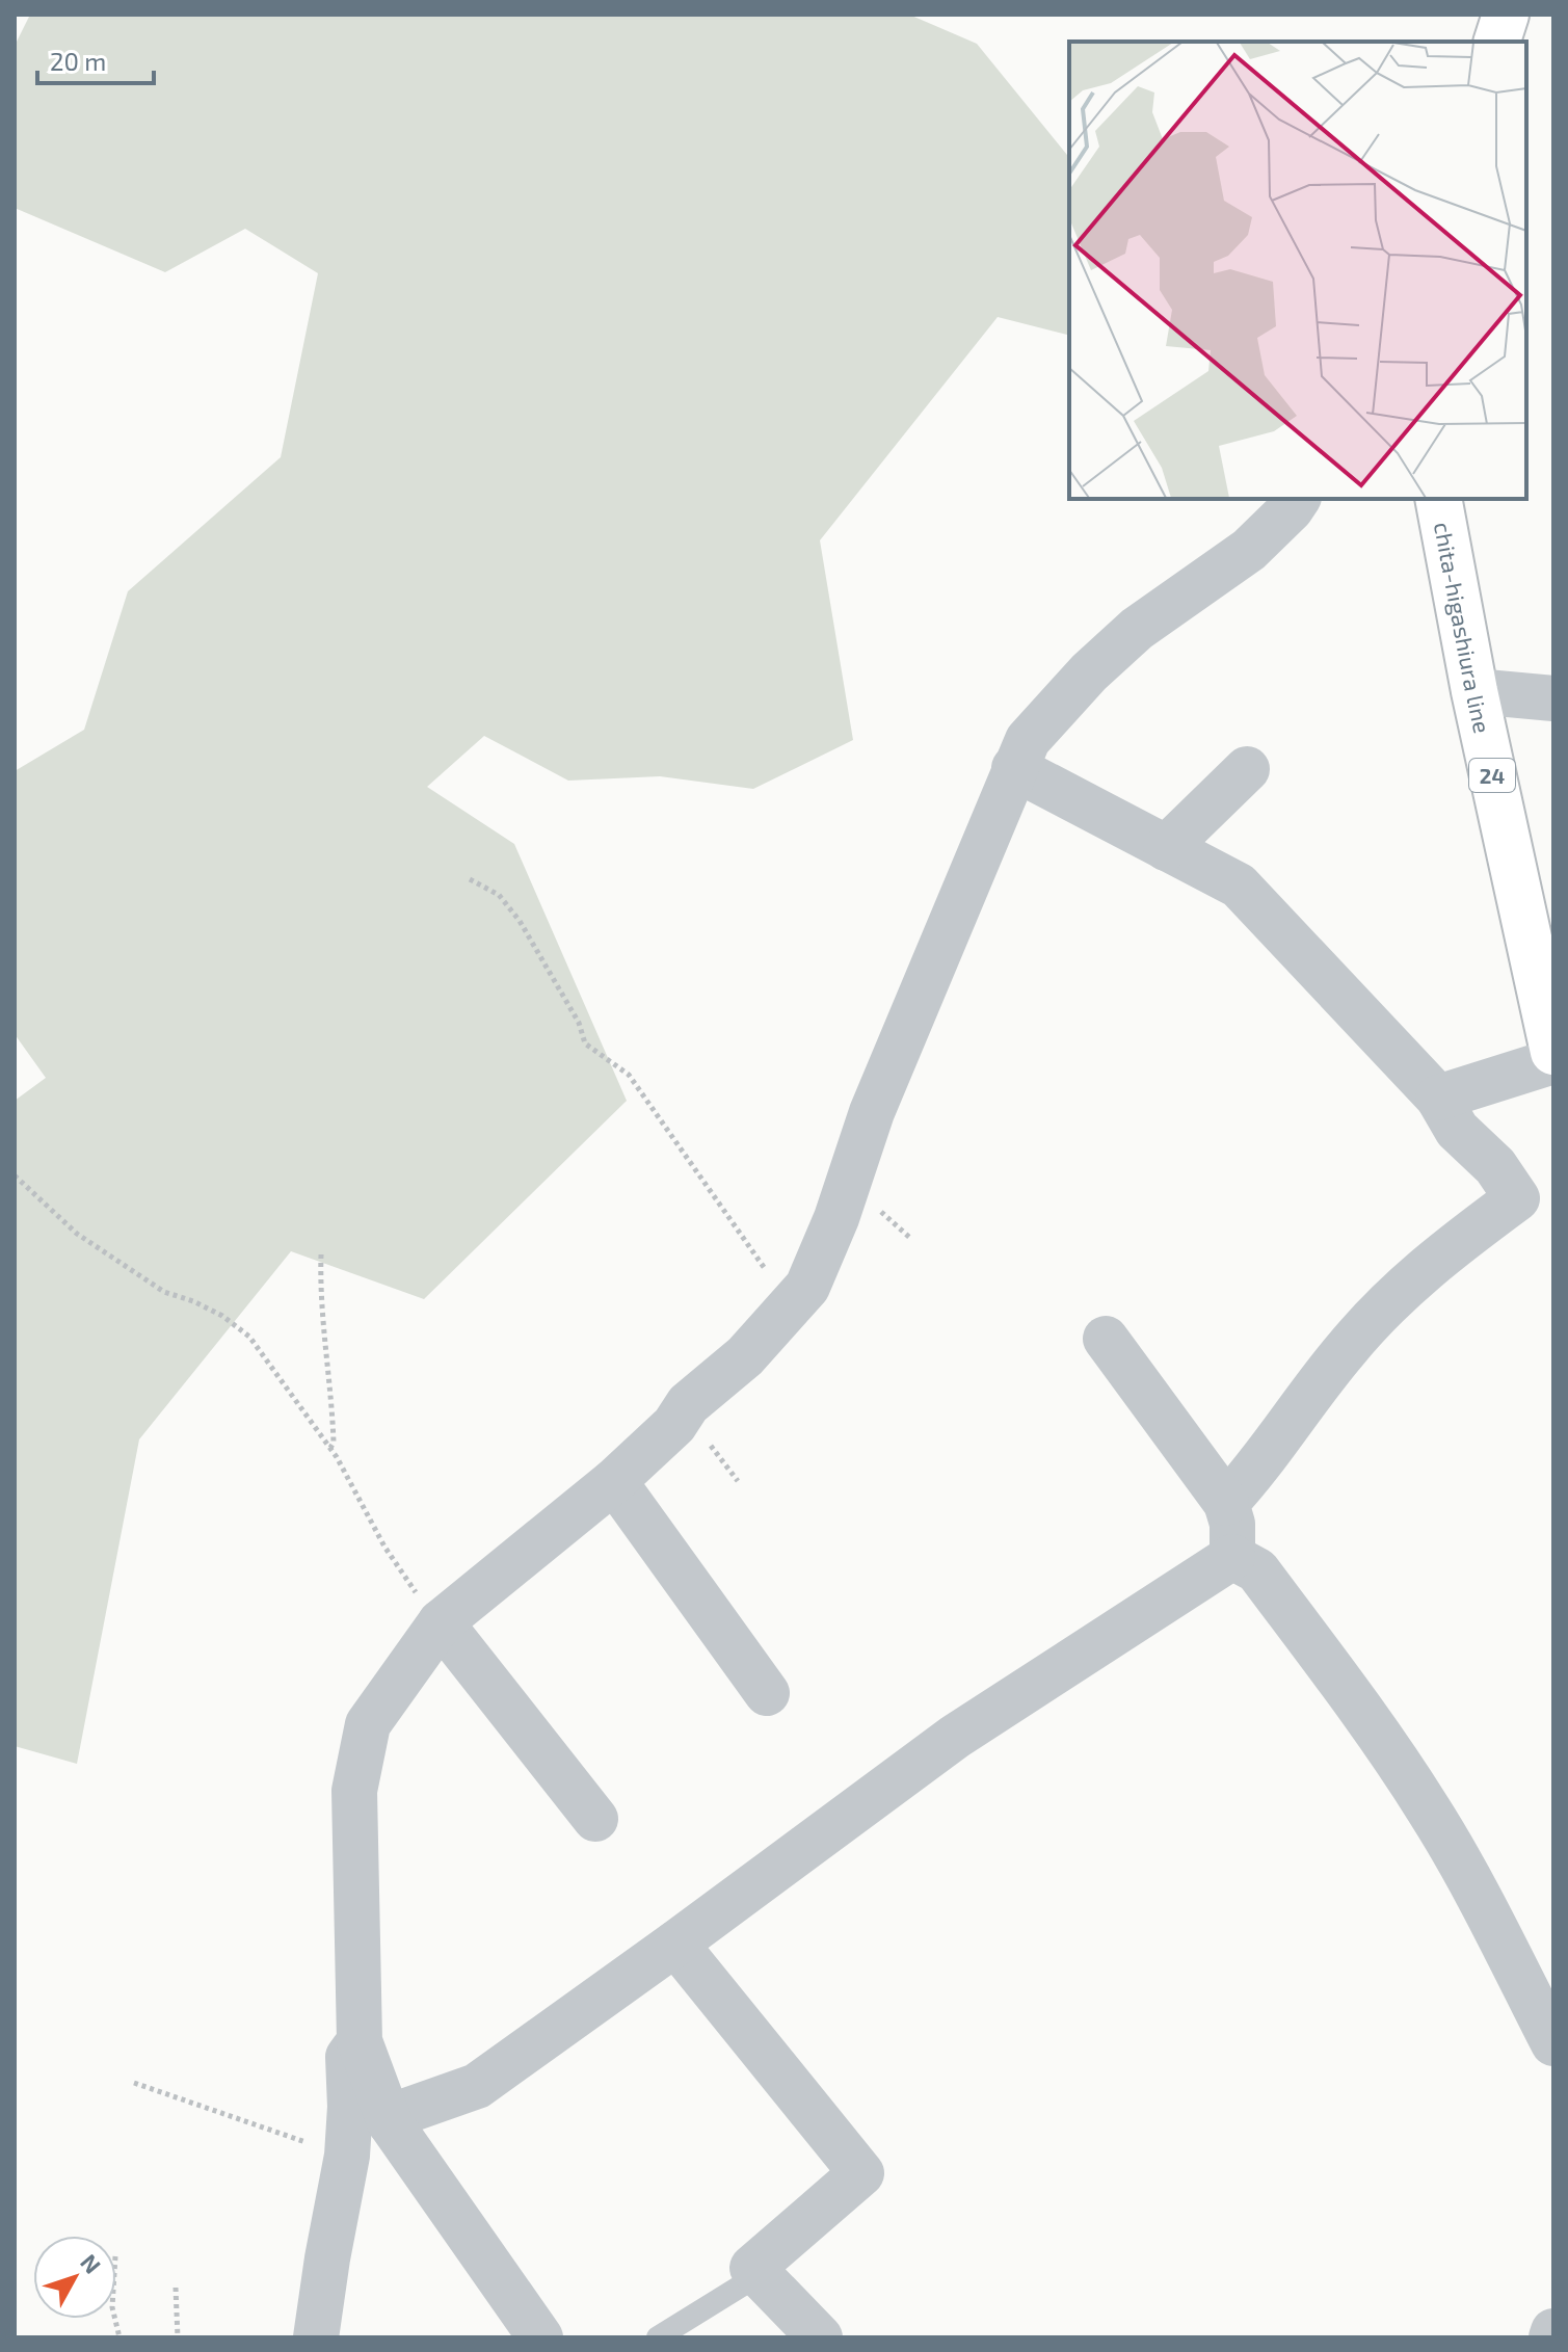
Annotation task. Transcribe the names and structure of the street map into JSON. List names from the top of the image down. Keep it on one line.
{"streets":{"main road":["chita-higashiura line","24"]},"scale_bar":"20 m","north":"top right"}
